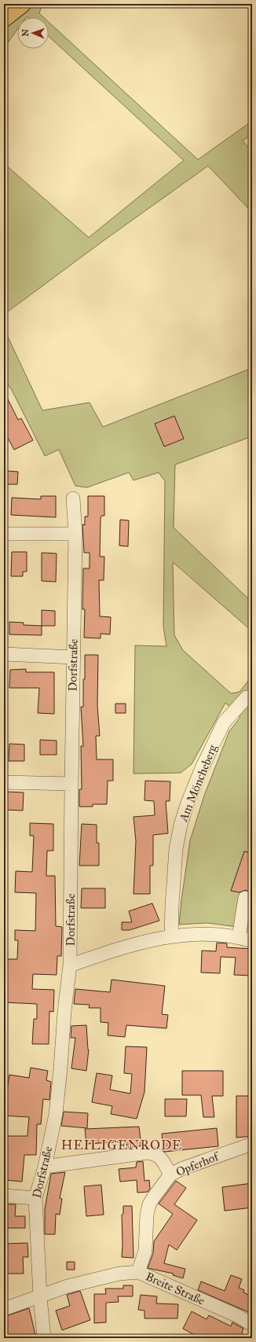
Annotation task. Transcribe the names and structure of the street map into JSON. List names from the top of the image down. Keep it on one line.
{"streets":{"street":["Dorfstraße","Am Möncheberg","Opferhof","Breite Straße"]},"crossings":[["Dorfstraße","Breite Straße"],["Opferhof","Breite Straße"]],"districts":["HEILIGENRODE"],"north":"left"}
